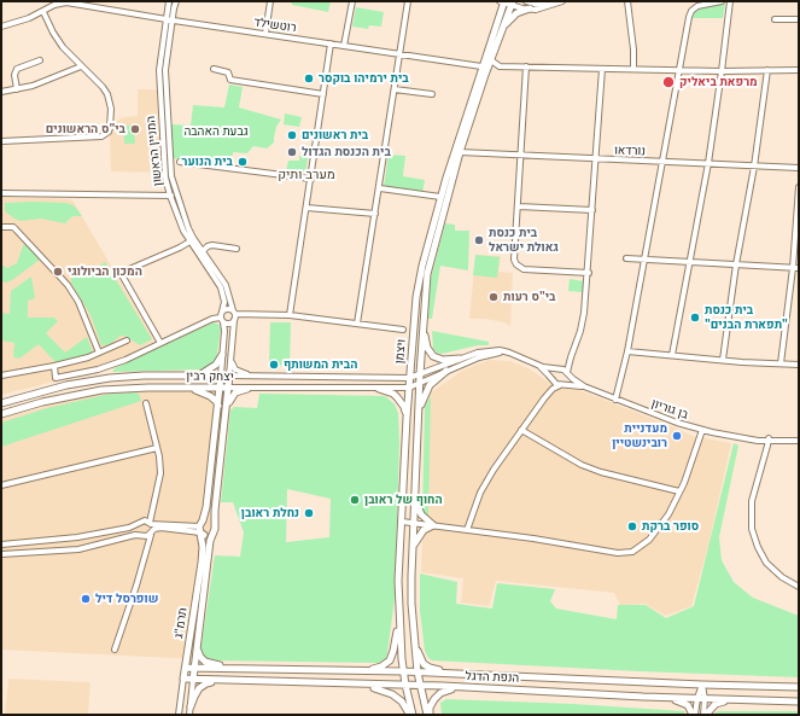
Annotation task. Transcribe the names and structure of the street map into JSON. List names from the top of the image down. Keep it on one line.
{"streets":{"main road":["המניין הראשון","ויצמן","יצחק רבין","תרמ\"ג","הנפת הדגל"],"street":["רוטשילד","נורדאו","בן גוריון"]},"crossings":[["רוטשילד","המניין הראשון"],["רוטשילד","ויצמן"],["המניין הראשון","יצחק רבין"],["המניין הראשון","תרמ\"ג"],["נורדאו","ויצמן"],["ויצמן","יצחק רבין"],["ויצמן","הנפת הדגל"],["יצחק רבין","תרמ\"ג"],["תרמ\"ג","הנפת הדגל"]],"districts":["מערב ותיק"],"parks":["גבעת האהבה"],"places":["בית ירמיהו בוקסר","מרפאת ביאליק","בי\"ס הראשונים","בית ראשונים","בית הכנסת הגדול","בית הנוער","בית כנסת גאולת ישראל","המכון הביולוגי","בי\"ס רעות","בית כנסת \"תפארת הבנים\"","הבית המשותף","מעדניית רובינשטיין","החוף של ראובן","נחלת ראובן","סופר ברקת","שופרסל דיל"]}
